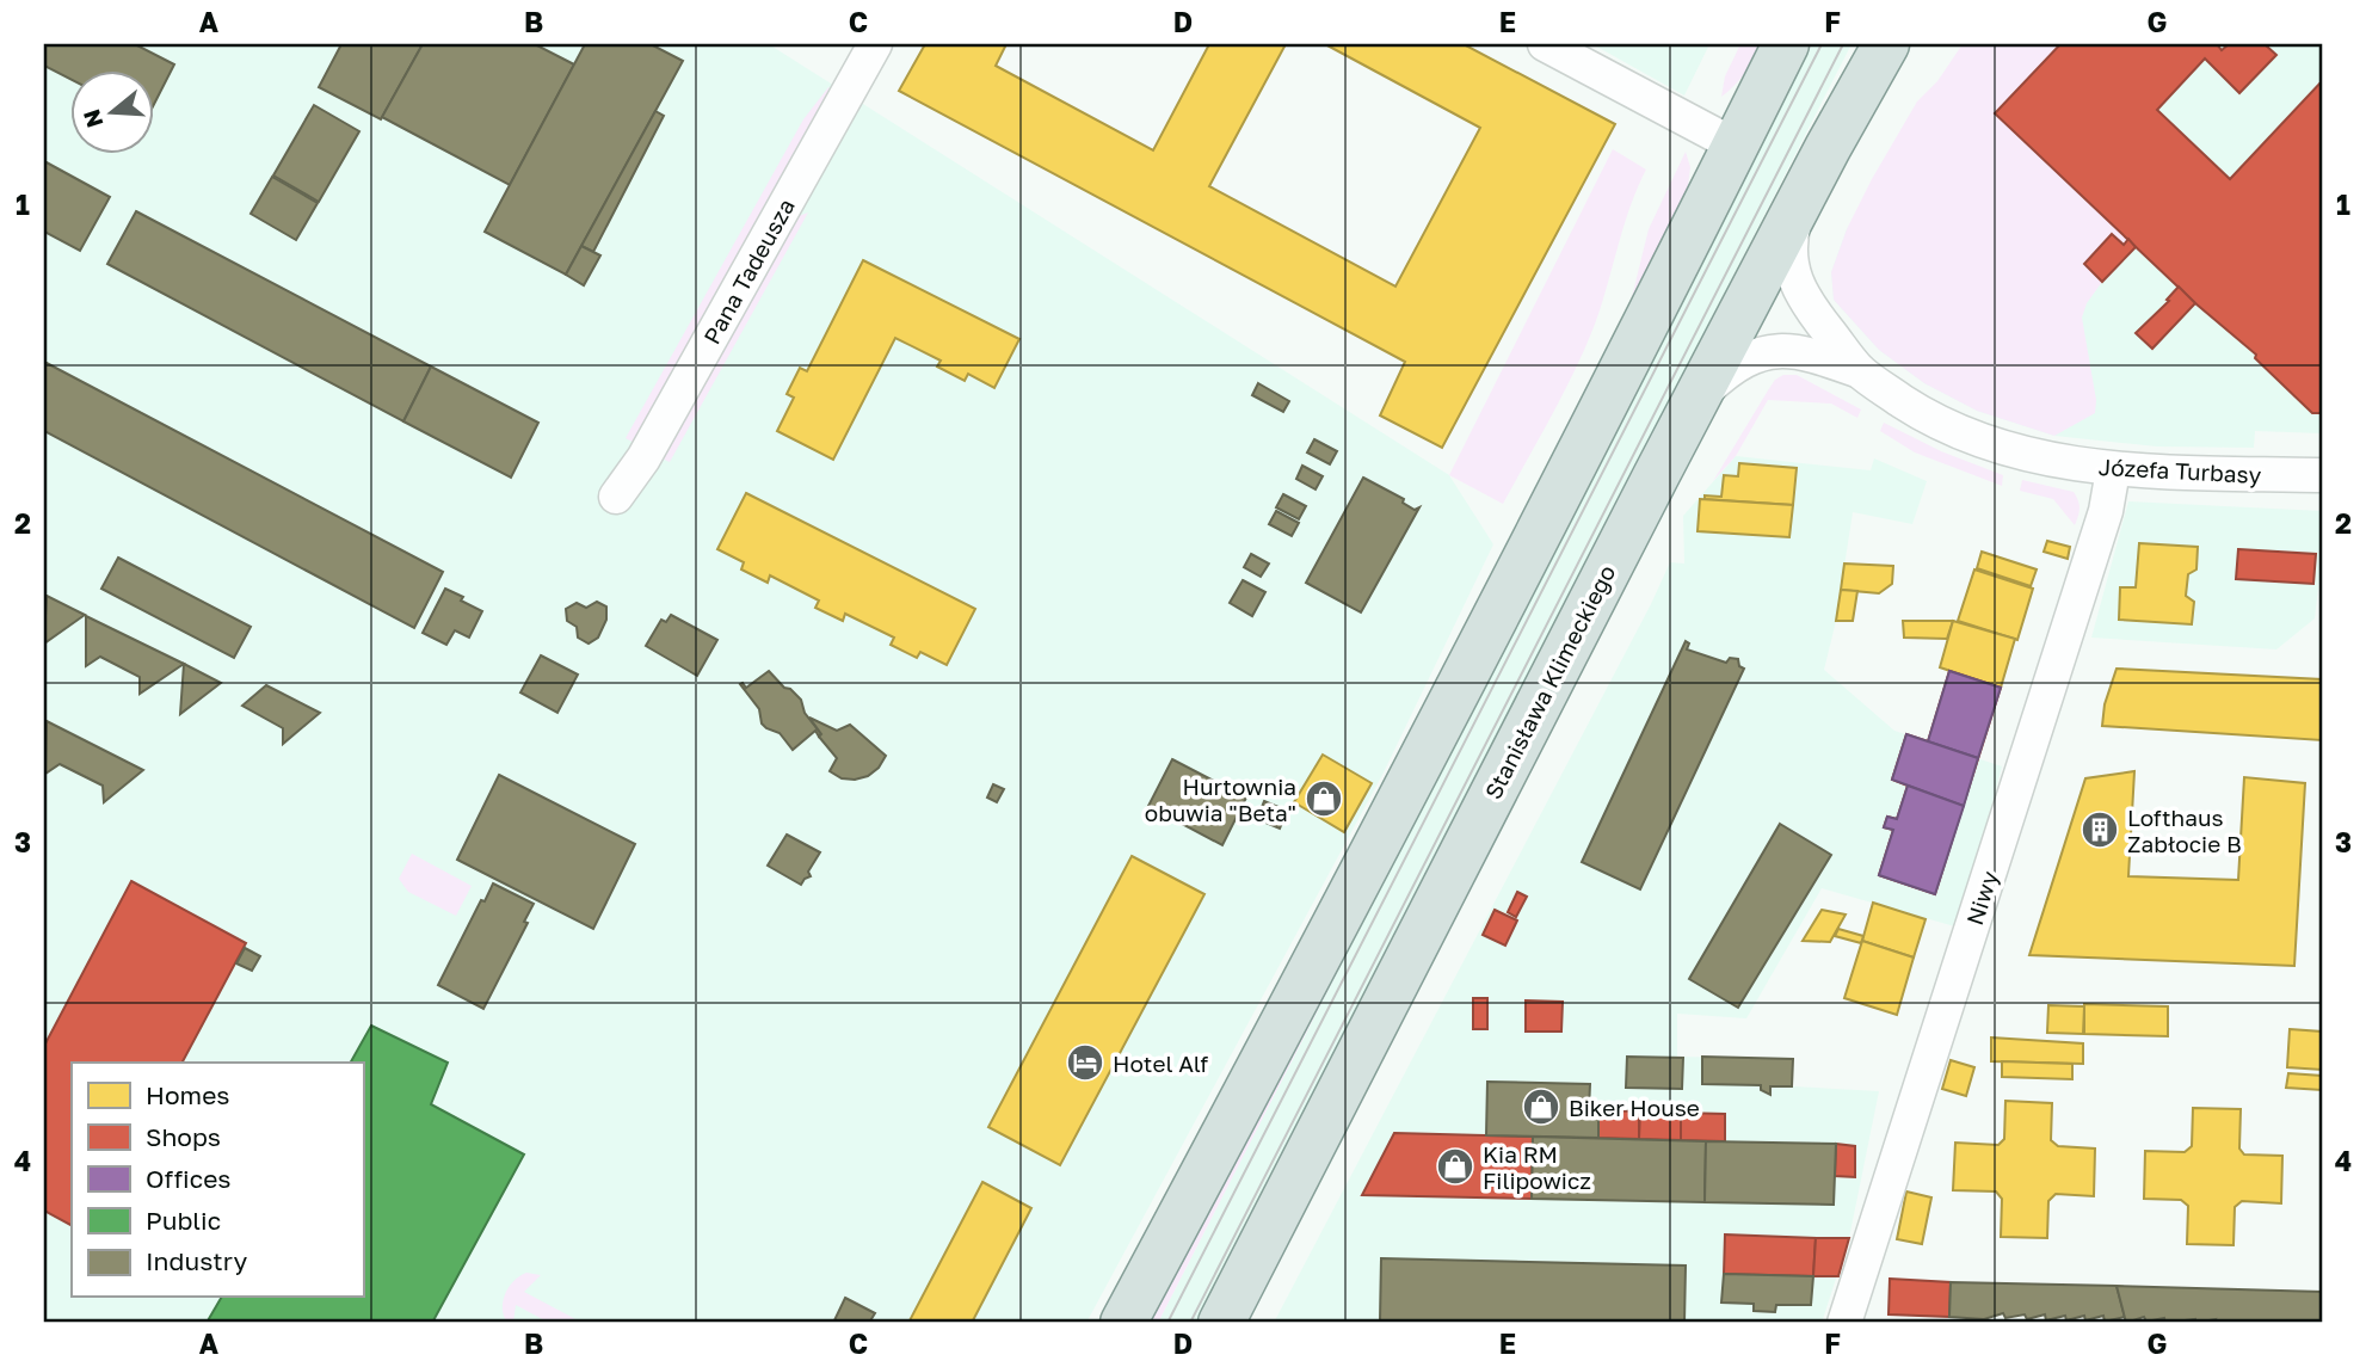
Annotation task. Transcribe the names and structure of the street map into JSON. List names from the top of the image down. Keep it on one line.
{"streets":{"main road":["Stanisława Klimeckiego"],"street":["Pana Tadeusza","Józefa Turbasy","Niwy"]},"crossings":[["Józefa Turbasy","Stanisława Klimeckiego"],["Józefa Turbasy","Niwy"]],"places":{"shop":["Hurtownia obuwia \"Beta\"","Biker House","Kia RM Filipowicz"],"building":["Lofthaus Zabłocie B"],"hotel":["Hotel Alf"]},"legend":["Homes","Shops","Offices","Public","Industry"],"north":"left","grid":{"columns":["A","B","C","D","E","F","G"],"rows":["1","2","3","4"]}}
